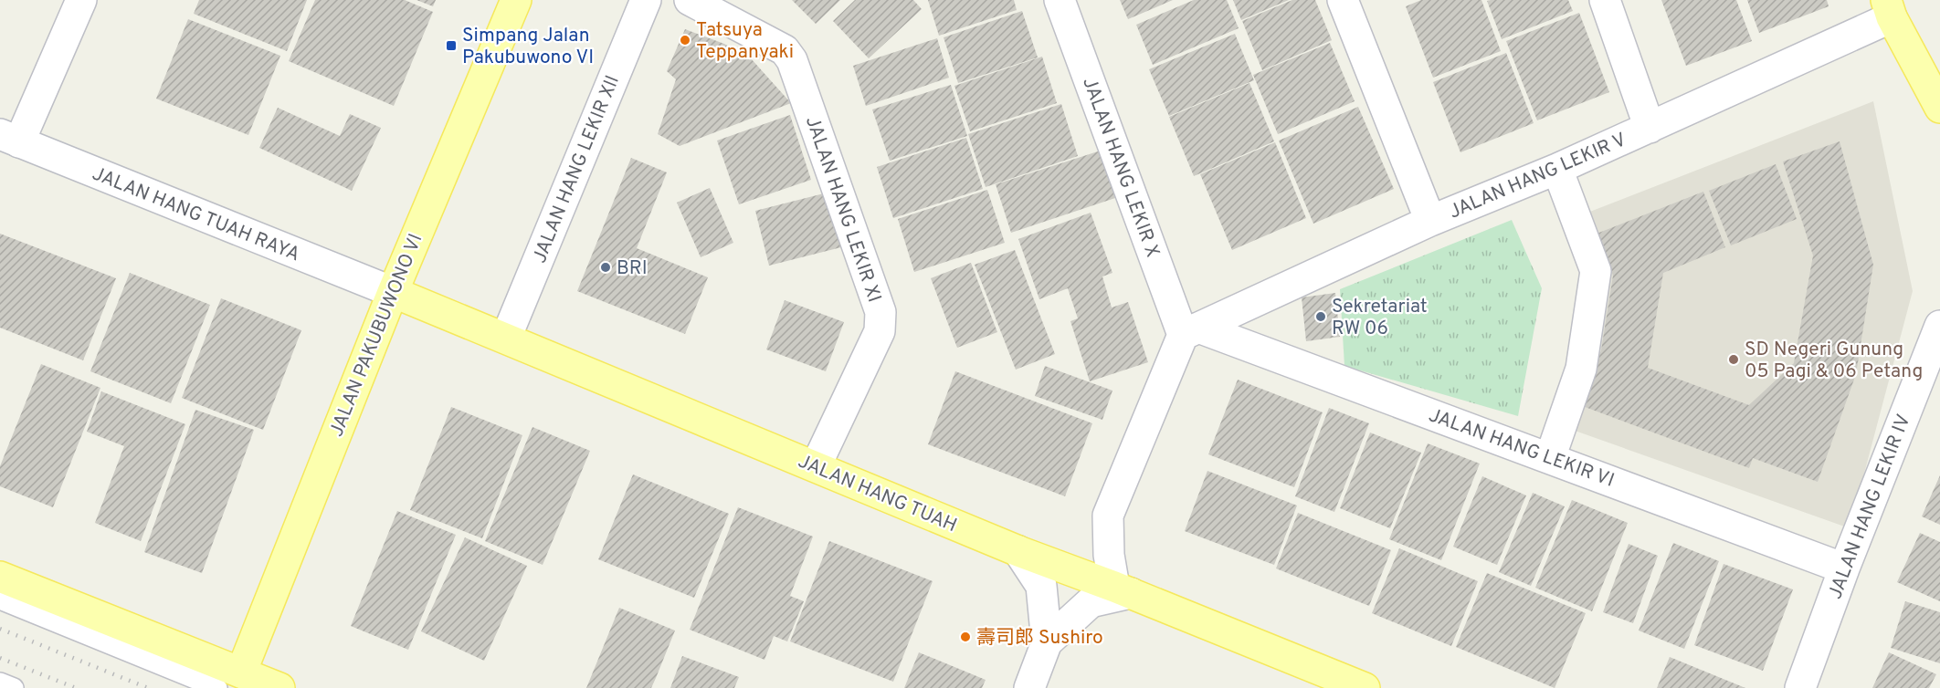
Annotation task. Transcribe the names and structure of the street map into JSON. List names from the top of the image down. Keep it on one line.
{"streets":{"main road":["JALAN PAKUBUWONO VI","JALAN HANG TUAH"],"street":["JALAN HANG LEKIR X","JALAN HANG LEKIR XII","JALAN HANG LEKIR V","JALAN HANG LEKIR XI","JALAN HANG TUAH RAYA","JALAN HANG LEKIR VI","JALAN HANG LEKIR IV"]},"crossings":[["JALAN HANG LEKIR X","JALAN HANG LEKIR V"],["JALAN HANG LEKIR X","JALAN HANG LEKIR VI"],["JALAN HANG LEKIR XII","JALAN HANG TUAH"],["JALAN HANG LEKIR V","JALAN HANG LEKIR VI"],["JALAN HANG LEKIR XI","JALAN HANG TUAH"],["JALAN HANG TUAH RAYA","JALAN PAKUBUWONO VI"],["JALAN HANG TUAH RAYA","JALAN HANG TUAH"],["JALAN PAKUBUWONO VI","JALAN HANG TUAH"],["JALAN HANG LEKIR VI","JALAN HANG LEKIR IV"]],"places":{"other":["Tatsuya Teppanyaki","BRI","Sekretariat RW 06","SD Negeri Gunung 05 Pagi & 06 Petang","壽司郎 Sushiro"],"transit":["Simpang Jalan Pakubuwono VI"]}}
